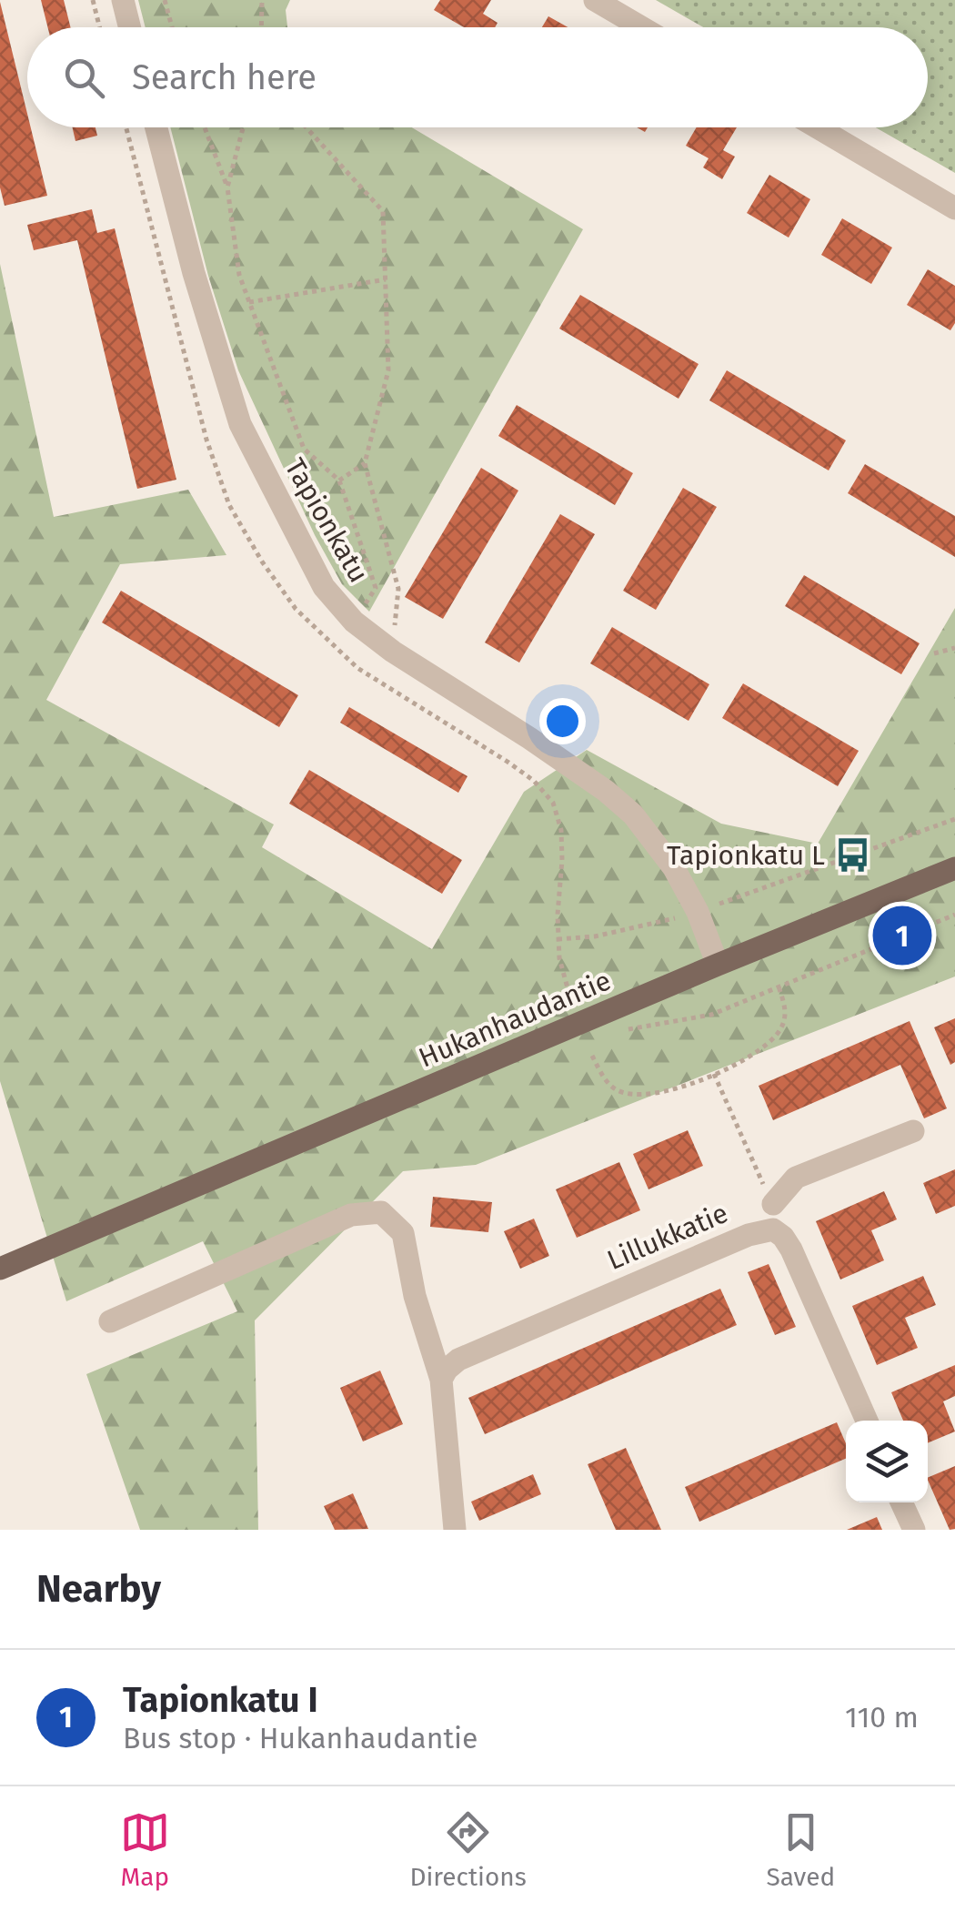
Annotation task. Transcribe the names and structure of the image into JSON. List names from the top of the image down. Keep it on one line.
{"streets":{"main road":["Hukanhaudantie"],"street":["Tapionkatu","Lillukkatie"]},"crossings":[["Tapionkatu","Hukanhaudantie"]],"places":{"bus stop":["Tapionkatu L"]},"page":{"search":"Search here","pins":"1","heading":"Nearby","list":[{"mark":"1","name":"Tapionkatu I","note":"Bus stop · Hukanhaudantie","value":"110 m"}],"nav":["Map","Directions","Saved"]}}
